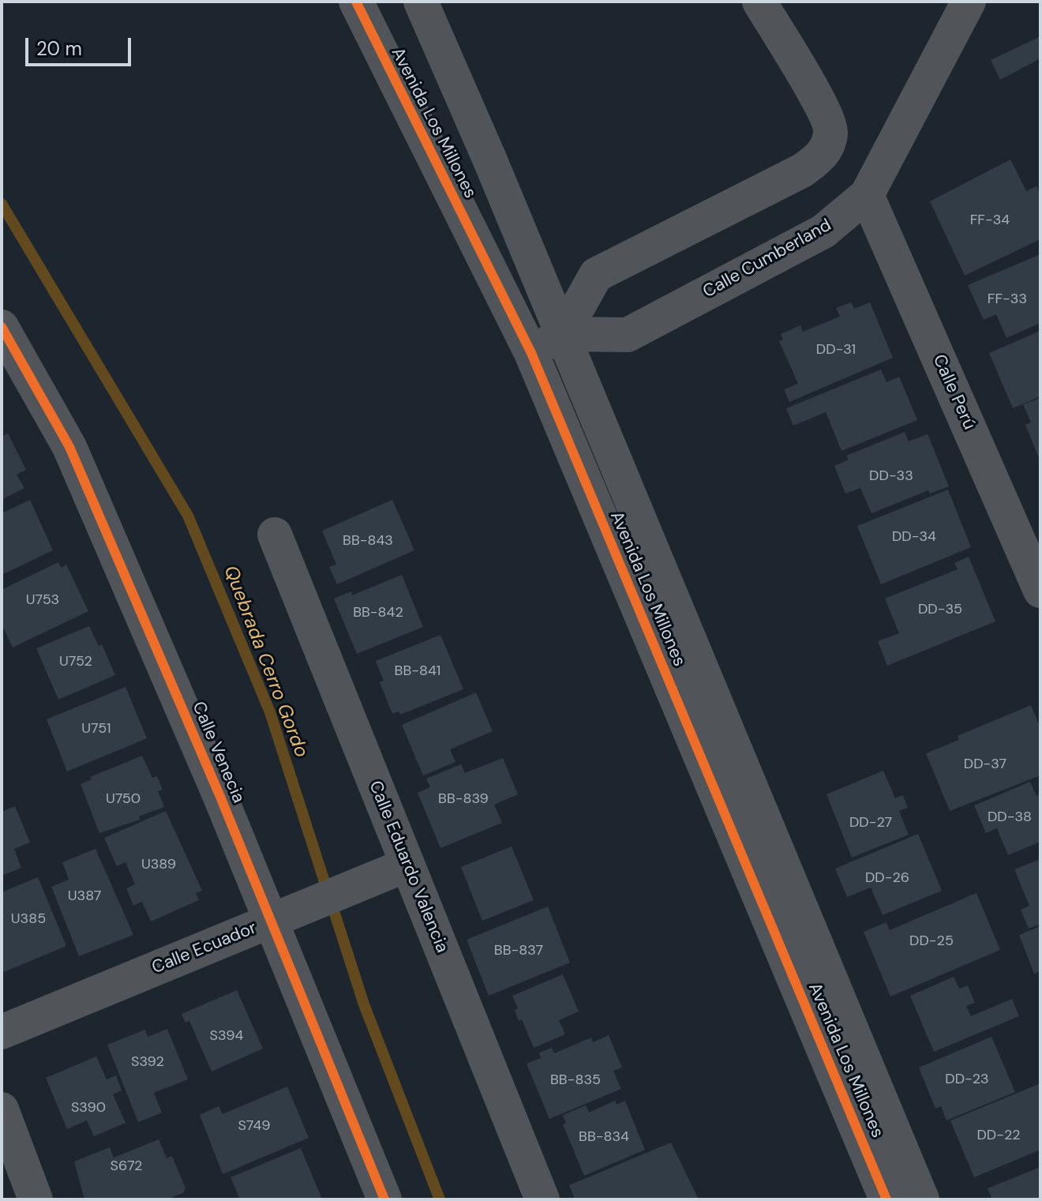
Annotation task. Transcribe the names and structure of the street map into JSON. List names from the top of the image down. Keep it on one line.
{"streets":{"street":["Avenida Los Millones","Calle Cumberland","Calle Perú","Calle Venecia","Calle Eduardo Valencia","Calle Ecuador"]},"crossings":[["Avenida Los Millones","Calle Cumberland"],["Calle Cumberland","Calle Perú"],["Calle Venecia","Calle Ecuador"],["Calle Eduardo Valencia","Calle Ecuador"]],"water":["Quebrada Cerro Gordo"],"house_numbers":["FF-34","FF-33","DD-31","DD-33","DD-34","BB-843","U753","DD-35","BB-842","U752","BB-841","U751","DD-37","U750","BB-839","DD-38","DD-27","U389","DD-26","U387","U385","DD-25","BB-837","S394","S392","DD-23","BB-835","S390","S749","DD-22","BB-834","S672"],"scale_bar":"20 m"}
